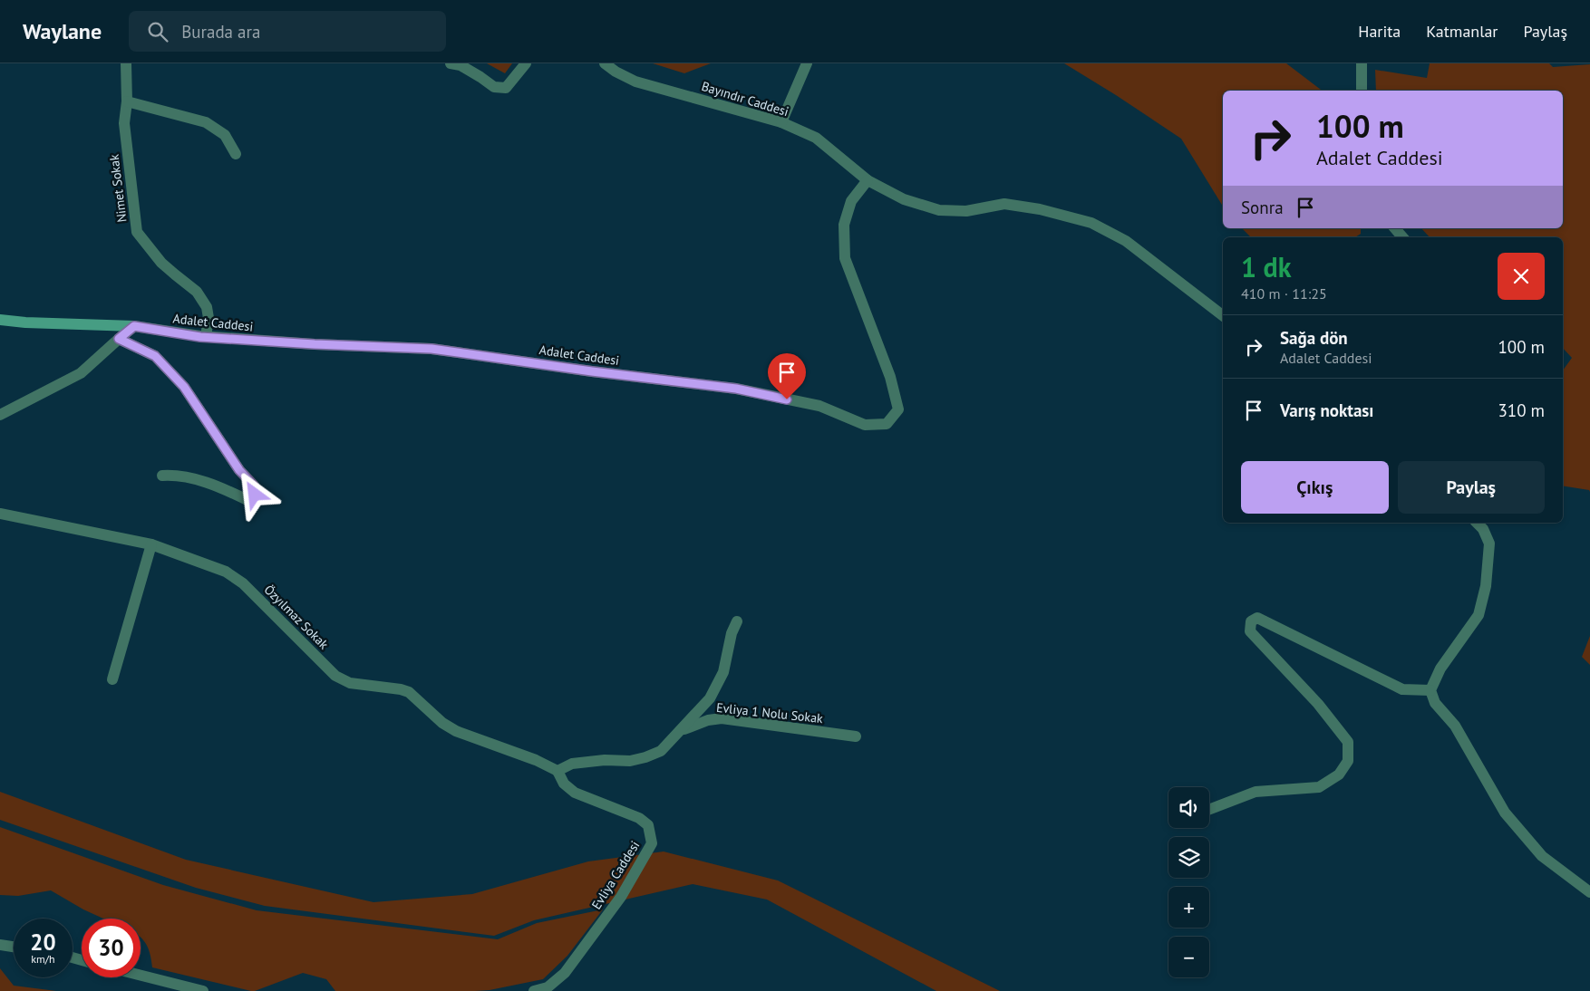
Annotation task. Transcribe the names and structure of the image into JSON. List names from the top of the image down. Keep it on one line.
{"streets":{"street":["Bayındır Caddesi","Nimet Sokak","Adalet Caddesi","Özyılmaz Sokak","Evliya 1 Nolu Sokak","Evliya Caddesi"]},"crossings":[["Bayındır Caddesi","Adalet Caddesi"],["Nimet Sokak","Adalet Caddesi"],["Özyılmaz Sokak","Evliya Caddesi"]],"page":{"header":"Waylane","search":"Burada ara","nav":["Harita","Katmanlar","Paylaş"],"turn":["100 m","Adalet Caddesi"],"then":"Sonra","heading":["1 dk","410 m · 11:25"],"list":[{"name":"Sağa dön","note":"Adalet Caddesi","value":"100 m"},{"name":"Varış noktası","value":"310 m"}],"buttons":["Çıkış","Paylaş"],"map_buttons":["+","−"],"speed":"20 km/h","limit":"30"}}
